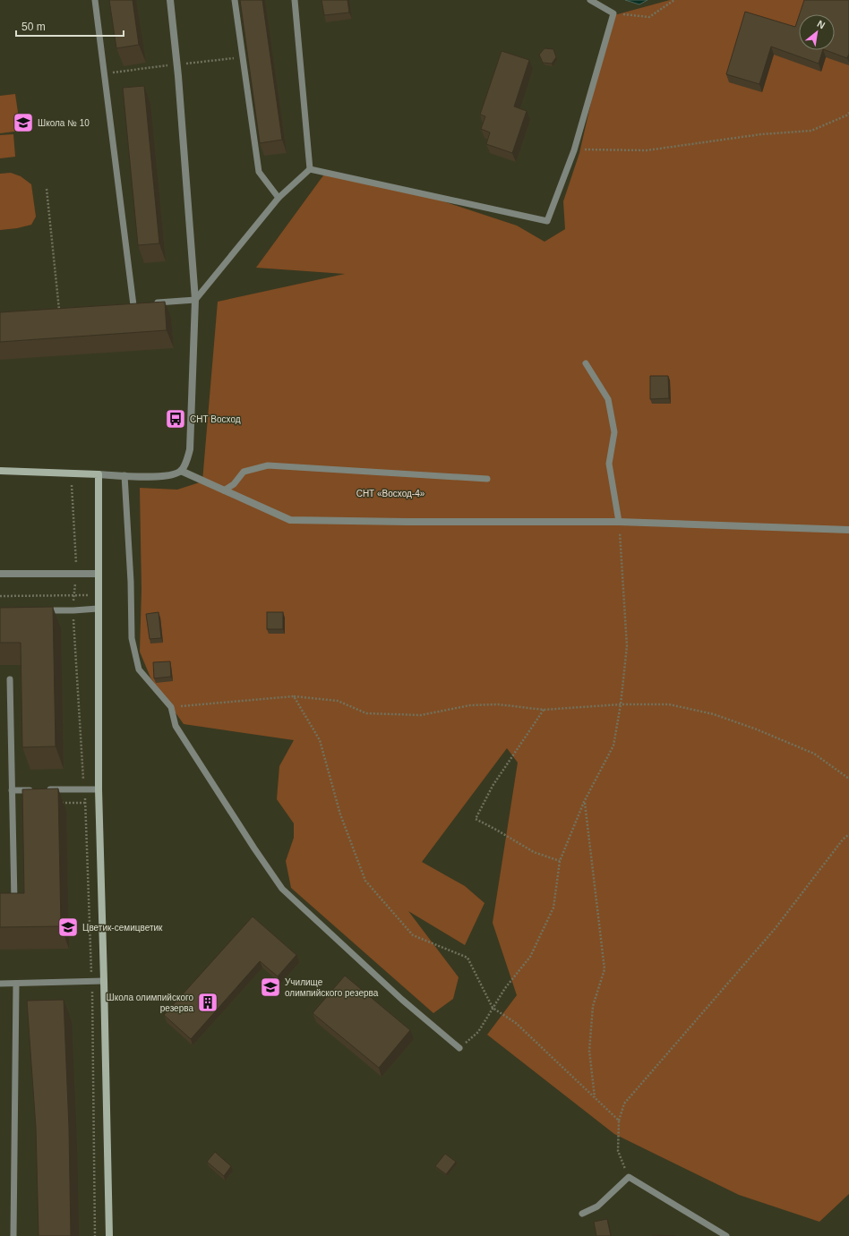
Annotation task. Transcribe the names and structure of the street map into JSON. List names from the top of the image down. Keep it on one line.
{"parks":["СНТ «Восход-4»"],"places":{"school or university":["Школа № 10","Цветик-семицветик","Училище олимпийского резерва"],"bus stop":["СНТ Восход"],"building":["Школа олимпийского резерва"]},"scale_bar":"50 m","north":"top right"}
